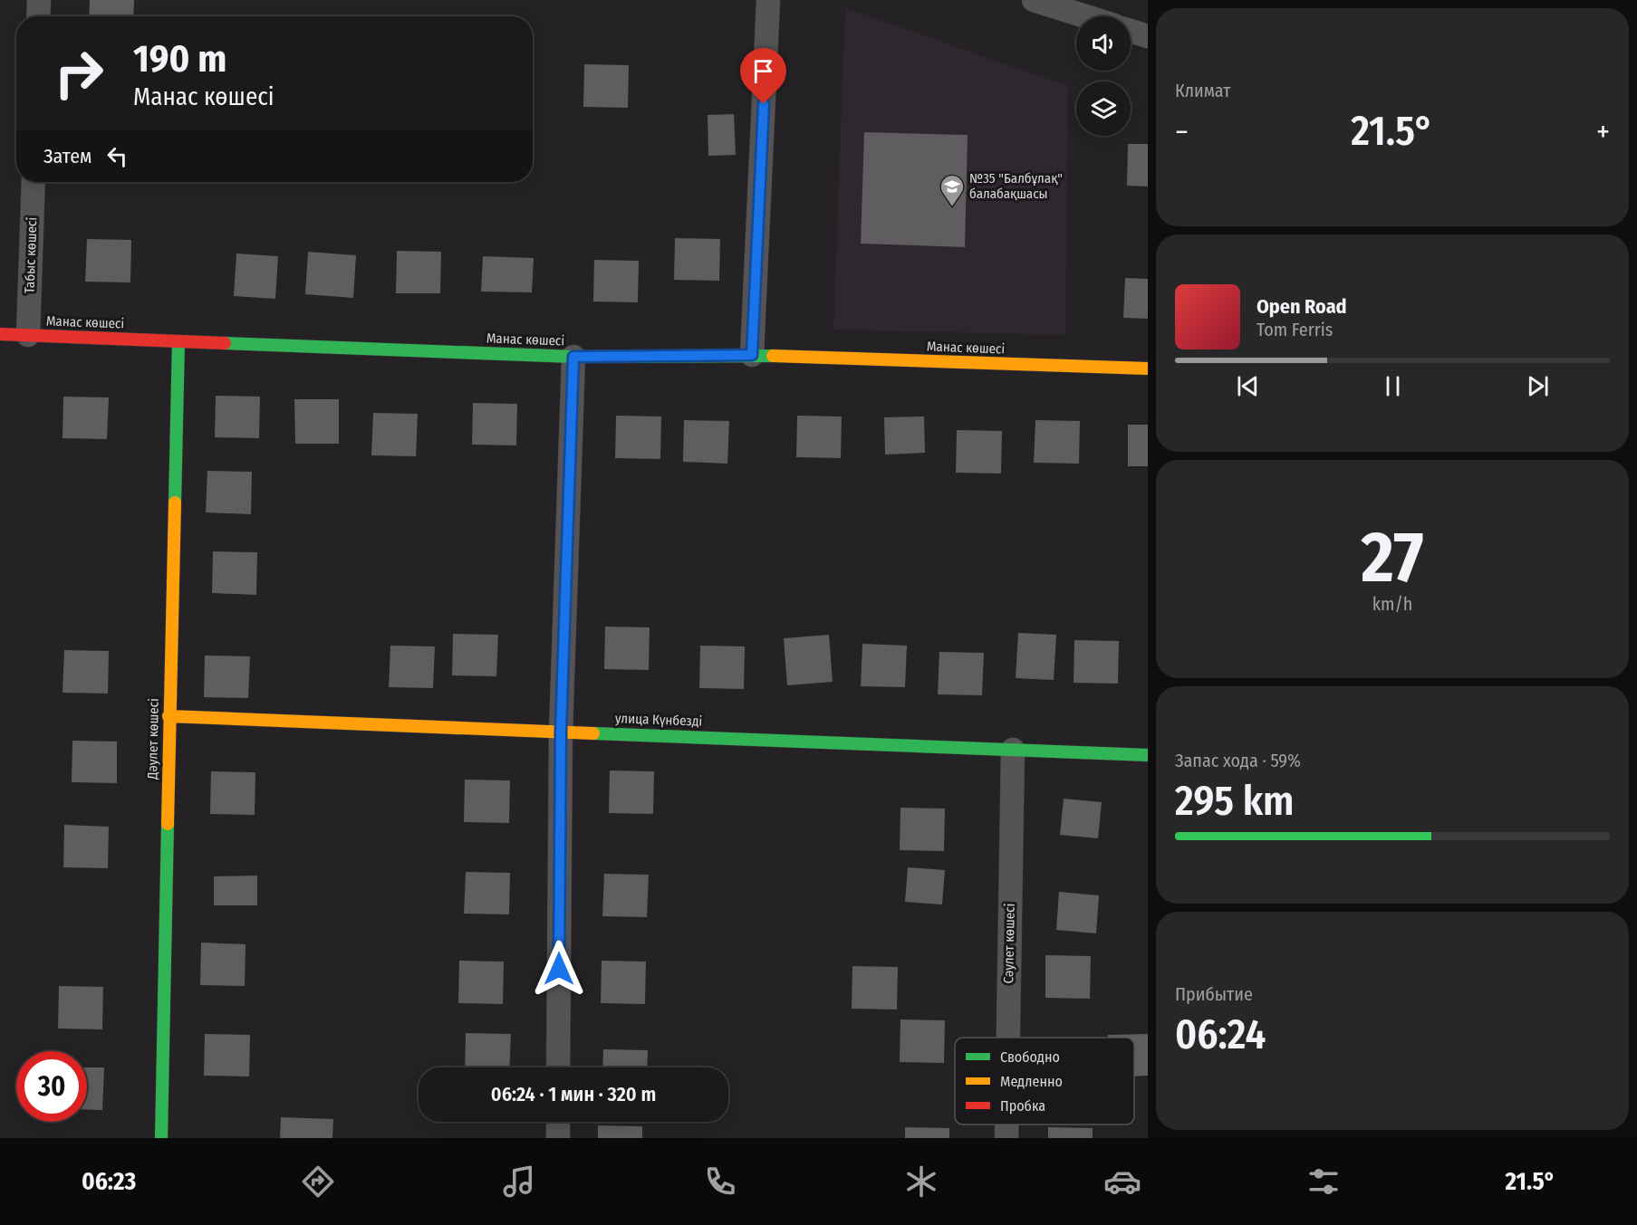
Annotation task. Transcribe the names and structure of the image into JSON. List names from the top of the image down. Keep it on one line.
{"streets":{"street":["Табыс көшесі","Манас көшесі","улица Күнбезді","Дәулет көшесі","Сәулет көшесі"]},"crossings":[["Табыс көшесі","Манас көшесі"],["Манас көшесі","Дәулет көшесі"],["улица Күнбезді","Дәулет көшесі"],["улица Күнбезді","Сәулет көшесі"]],"places":{"school or university":["№35 \"Балбұлақ\" балабақшасы"]},"legend":["Свободно","Медленно","Пробка"],"page":{"tile":["Климат",["27","km/h"],["Запас хода · 59%","295 km"],["Прибытие","06:24"]],"turn":["190 m","Манас көшесі"],"heat":["−","21.5°","+"],"then":"Затем","song":["Open Road","Tom Ferris"],"limit":"30","trip":"06:24 · 1 мин · 320 m","tabs":["06:23","21.5°"]}}
